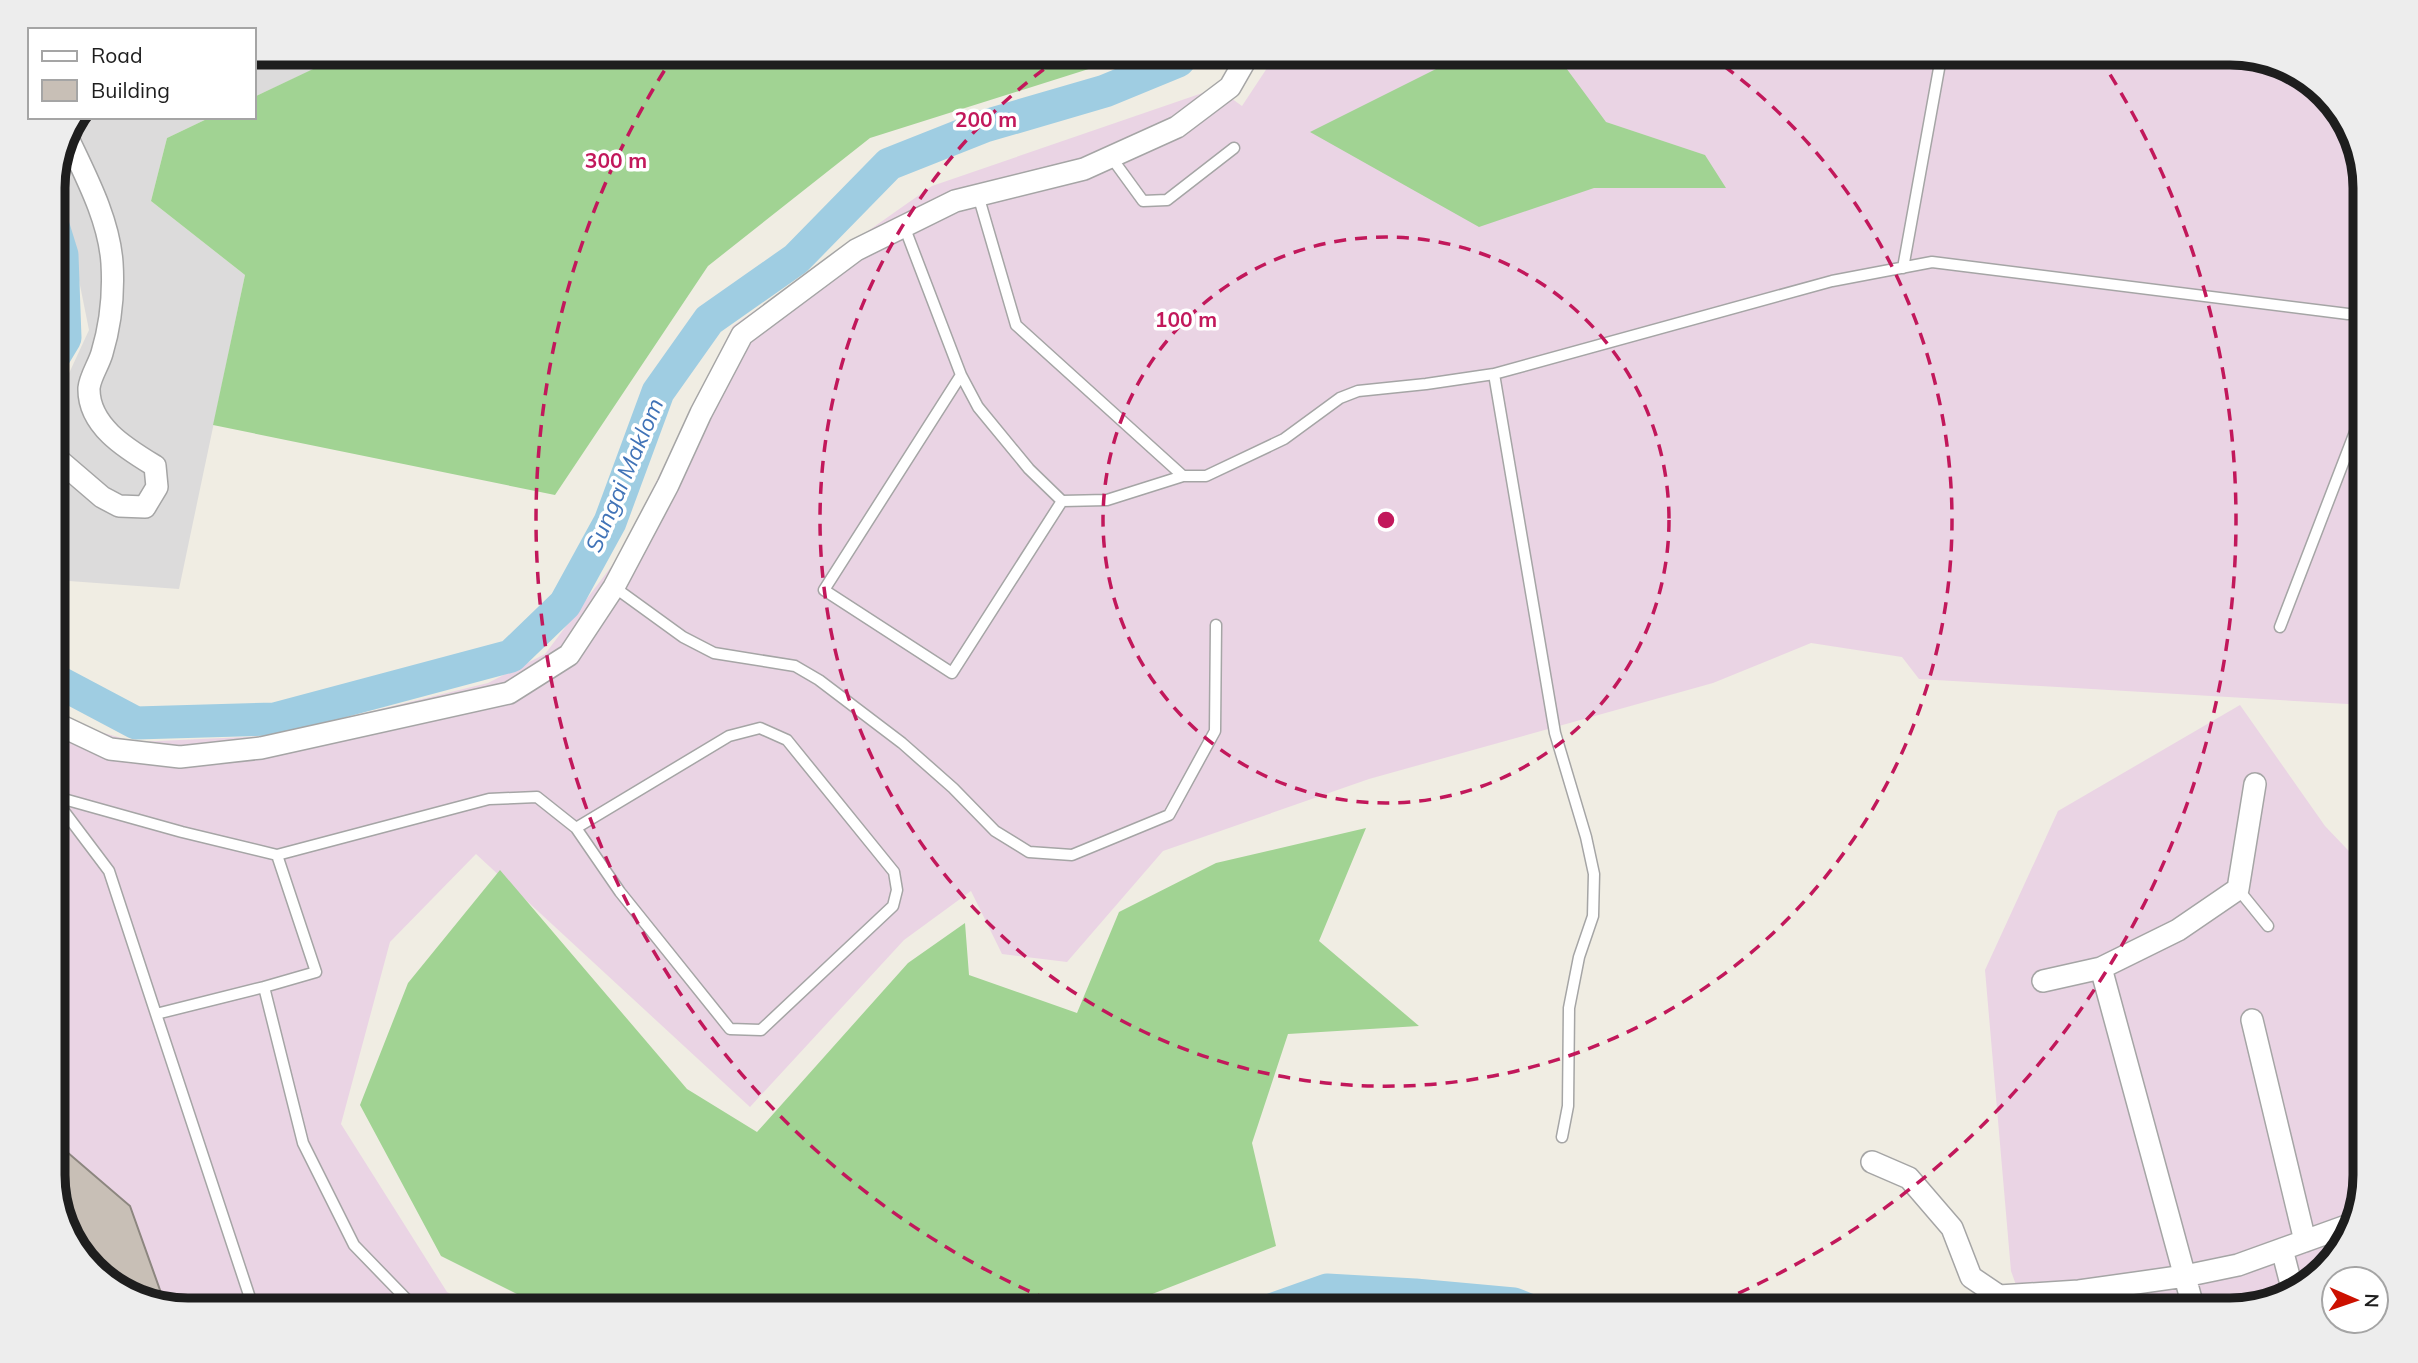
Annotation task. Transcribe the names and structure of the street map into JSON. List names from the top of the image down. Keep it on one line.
{"water":["Sungai Maklom"],"legend":["Road","Building"],"north":"right","rings":["200 m","300 m","100 m"]}
